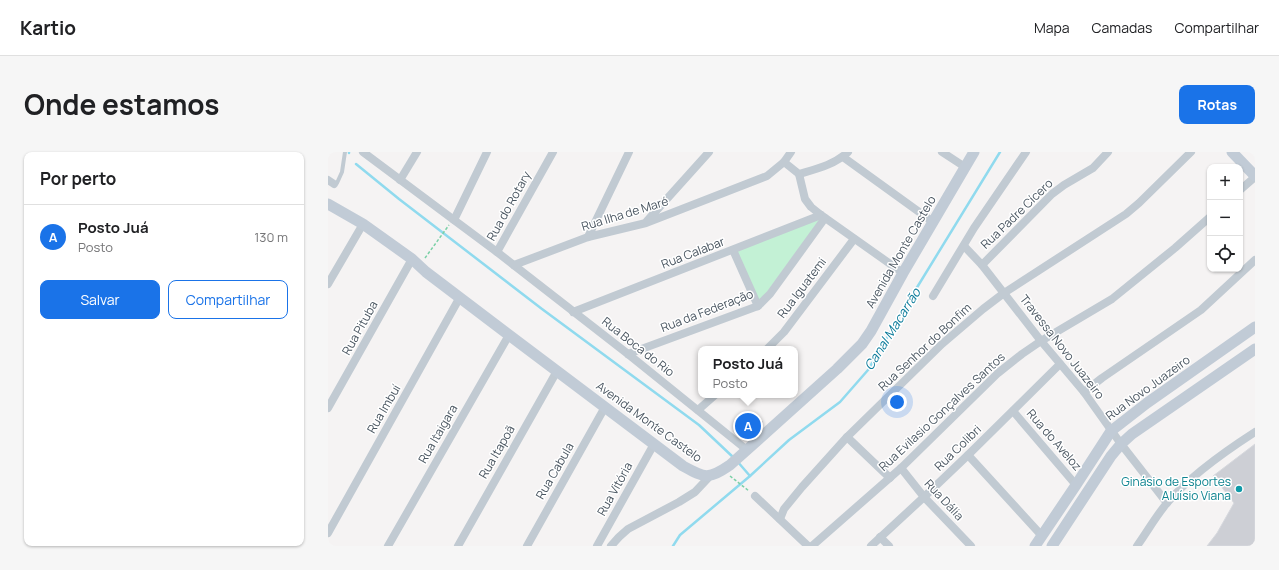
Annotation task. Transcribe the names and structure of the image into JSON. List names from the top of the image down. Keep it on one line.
{"streets":{"street":["Rua do Rotary","Rua Ilha de Maré","Rua Padre Cícero","Avenida Monte Castelo","Rua Calabar","Rua Iguatemi","Rua da Federação","Rua Pituba","Rua Boca do Rio","Rua Senhor do Bonfim","Travessa Novo Juazeiro","Rua Novo Juazeiro","Rua Imbuí","Rua Evilasio Gonçalves Santos","Rua Itaigara","Rua do Aveloz","Rua Colibri","Rua Itapoã","Rua Cabula","Rua Vitória","Rua Dália"]},"crossings":[["Rua do Rotary","Rua Boca do Rio"],["Rua Ilha de Maré","Rua Boca do Rio"],["Rua Padre Cícero","Travessa Novo Juazeiro"],["Avenida Monte Castelo","Rua Pituba"],["Avenida Monte Castelo","Rua Boca do Rio"],["Avenida Monte Castelo","Rua Imbuí"],["Avenida Monte Castelo","Rua Itaigara"],["Avenida Monte Castelo","Rua Itapoã"],["Avenida Monte Castelo","Rua Cabula"],["Avenida Monte Castelo","Rua Vitória"],["Rua Calabar","Rua da Federação"],["Rua Calabar","Rua Boca do Rio"],["Rua da Federação","Rua Boca do Rio"],["Rua Senhor do Bonfim","Travessa Novo Juazeiro"],["Travessa Novo Juazeiro","Rua Novo Juazeiro"],["Travessa Novo Juazeiro","Rua Evilasio Gonçalves Santos"],["Travessa Novo Juazeiro","Rua Colibri"],["Rua Novo Juazeiro","Rua do Aveloz"],["Rua Evilasio Gonçalves Santos","Rua Dália"],["Rua do Aveloz","Rua Colibri"],["Rua Colibri","Rua Dália"]],"water":["Canal Macarrão"],"places":["Ginásio de Esportes Aluísio Viana"],"page":{"header":"Kartio","nav":["Mapa","Camadas","Compartilhar"],"title":"Onde estamos","buttons":["Rotas",["Salvar","Compartilhar"]],"heading":"Por perto","map_buttons":["+","−"],"list":[{"mark":"A","name":"Posto Juá","note":"Posto","value":"130 m"}],"popup":["Posto Juá","Posto"],"pins":"A"}}
